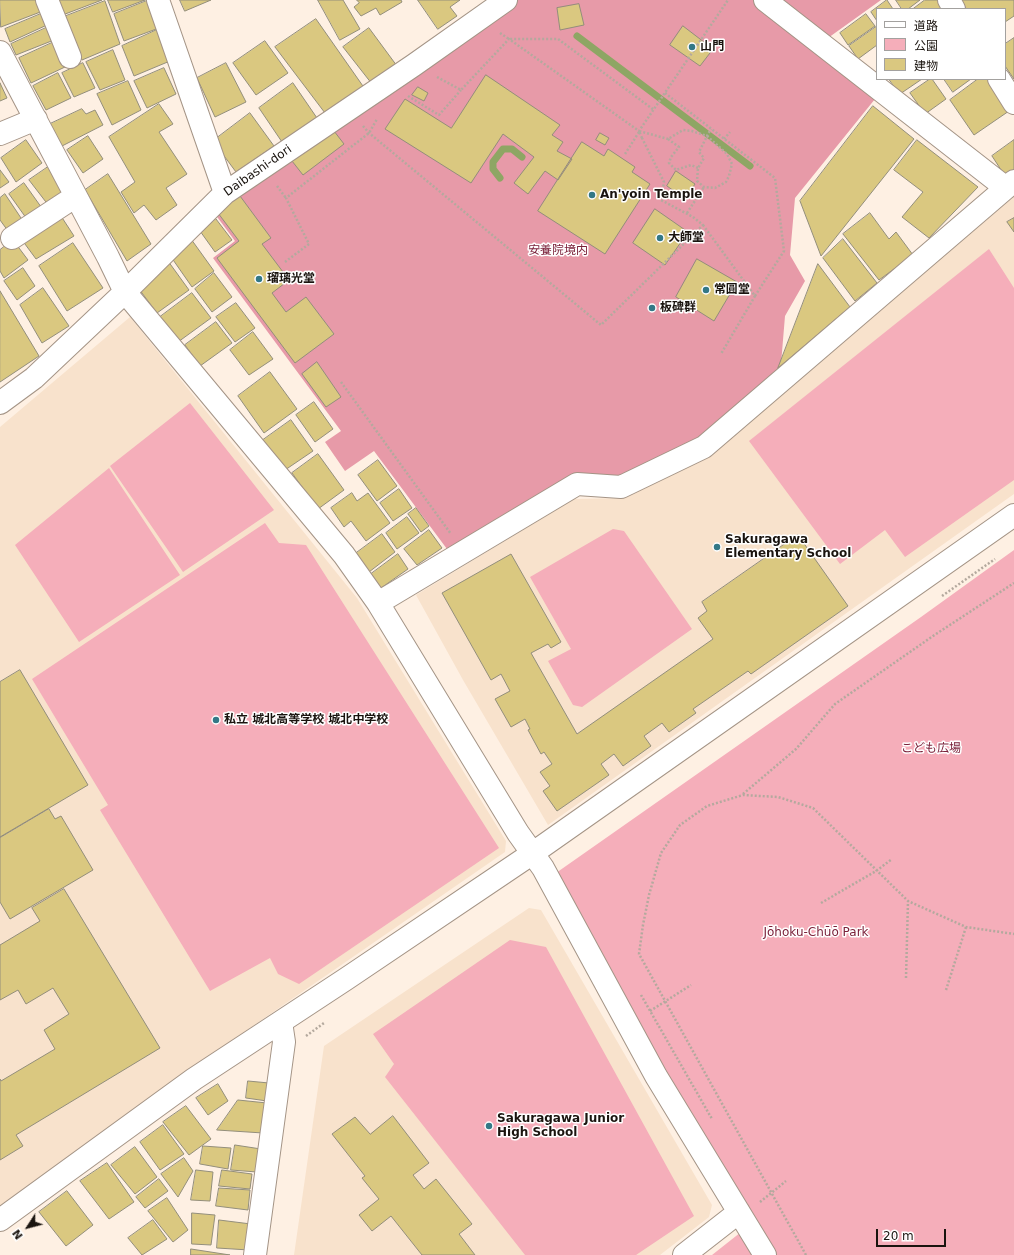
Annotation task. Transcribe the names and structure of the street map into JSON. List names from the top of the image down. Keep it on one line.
{"streets":{"street":["Daibashi-dori"]},"parks":["安養院境内","こども広場","Jōhoku-Chūō Park"],"places":["山門","An'yoin Temple","大師堂","瑠璃光堂","常圓堂","板碑群","Sakuragawa Elementary School","私立 城北高等学校 城北中学校","Sakuragawa Junior High School"],"legend":["道路","公園","建物"],"scale_bar":"20 m","north":"bottom left"}
